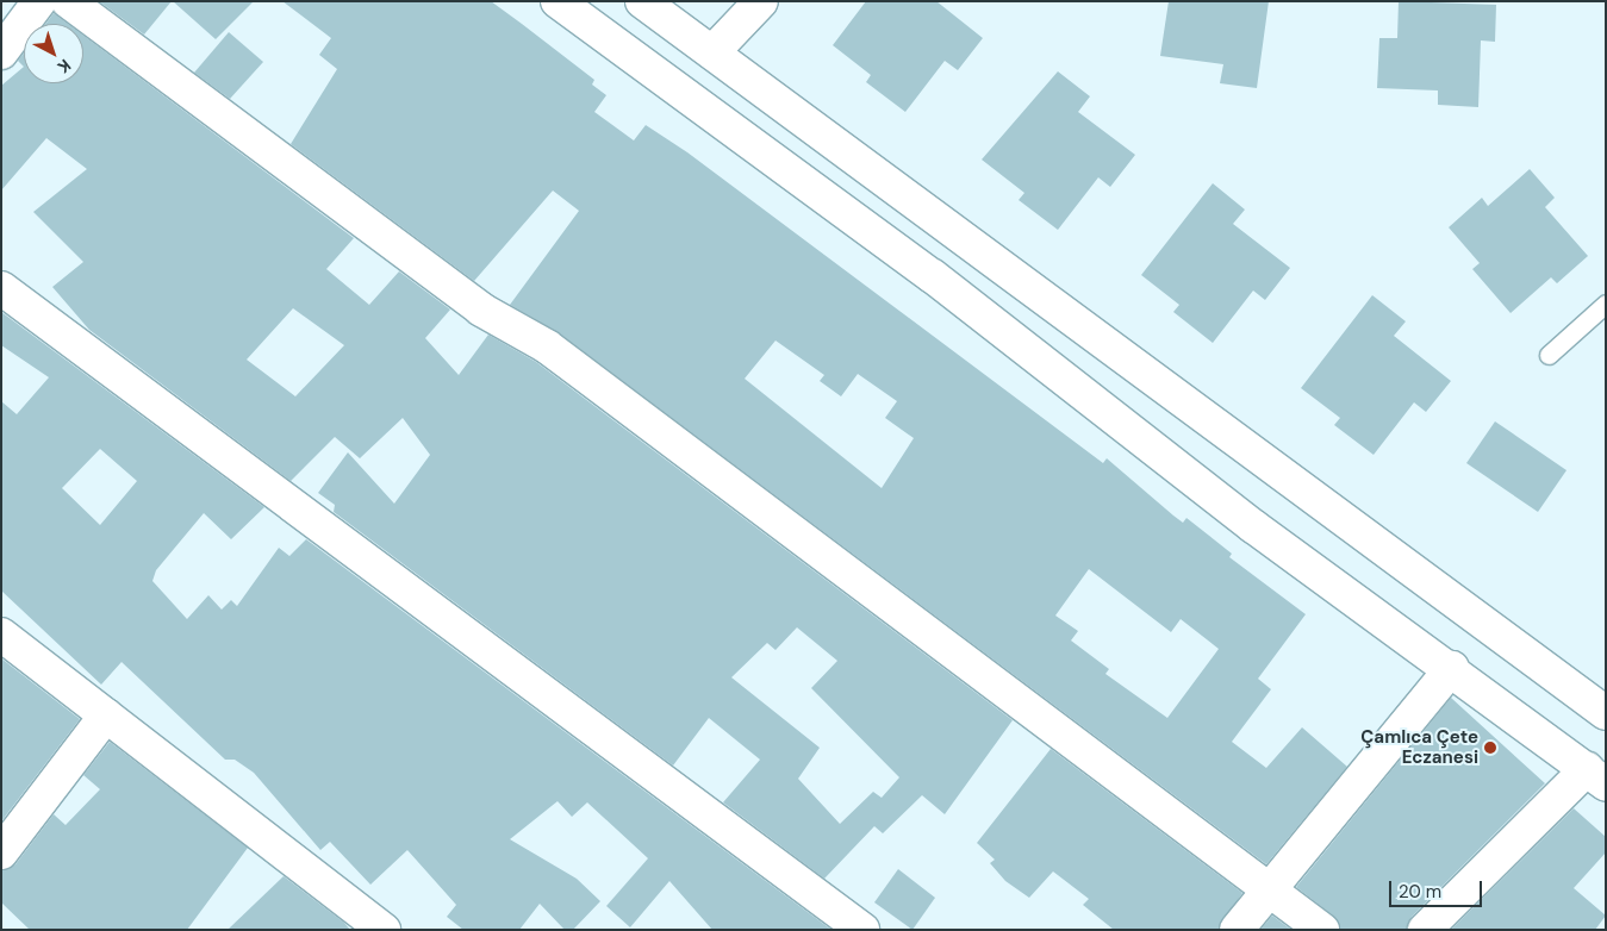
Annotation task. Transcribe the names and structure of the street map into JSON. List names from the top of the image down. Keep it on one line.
{"places":["Çamlıca Çete Eczanesi"],"scale_bar":"20 m","north":"bottom right"}
